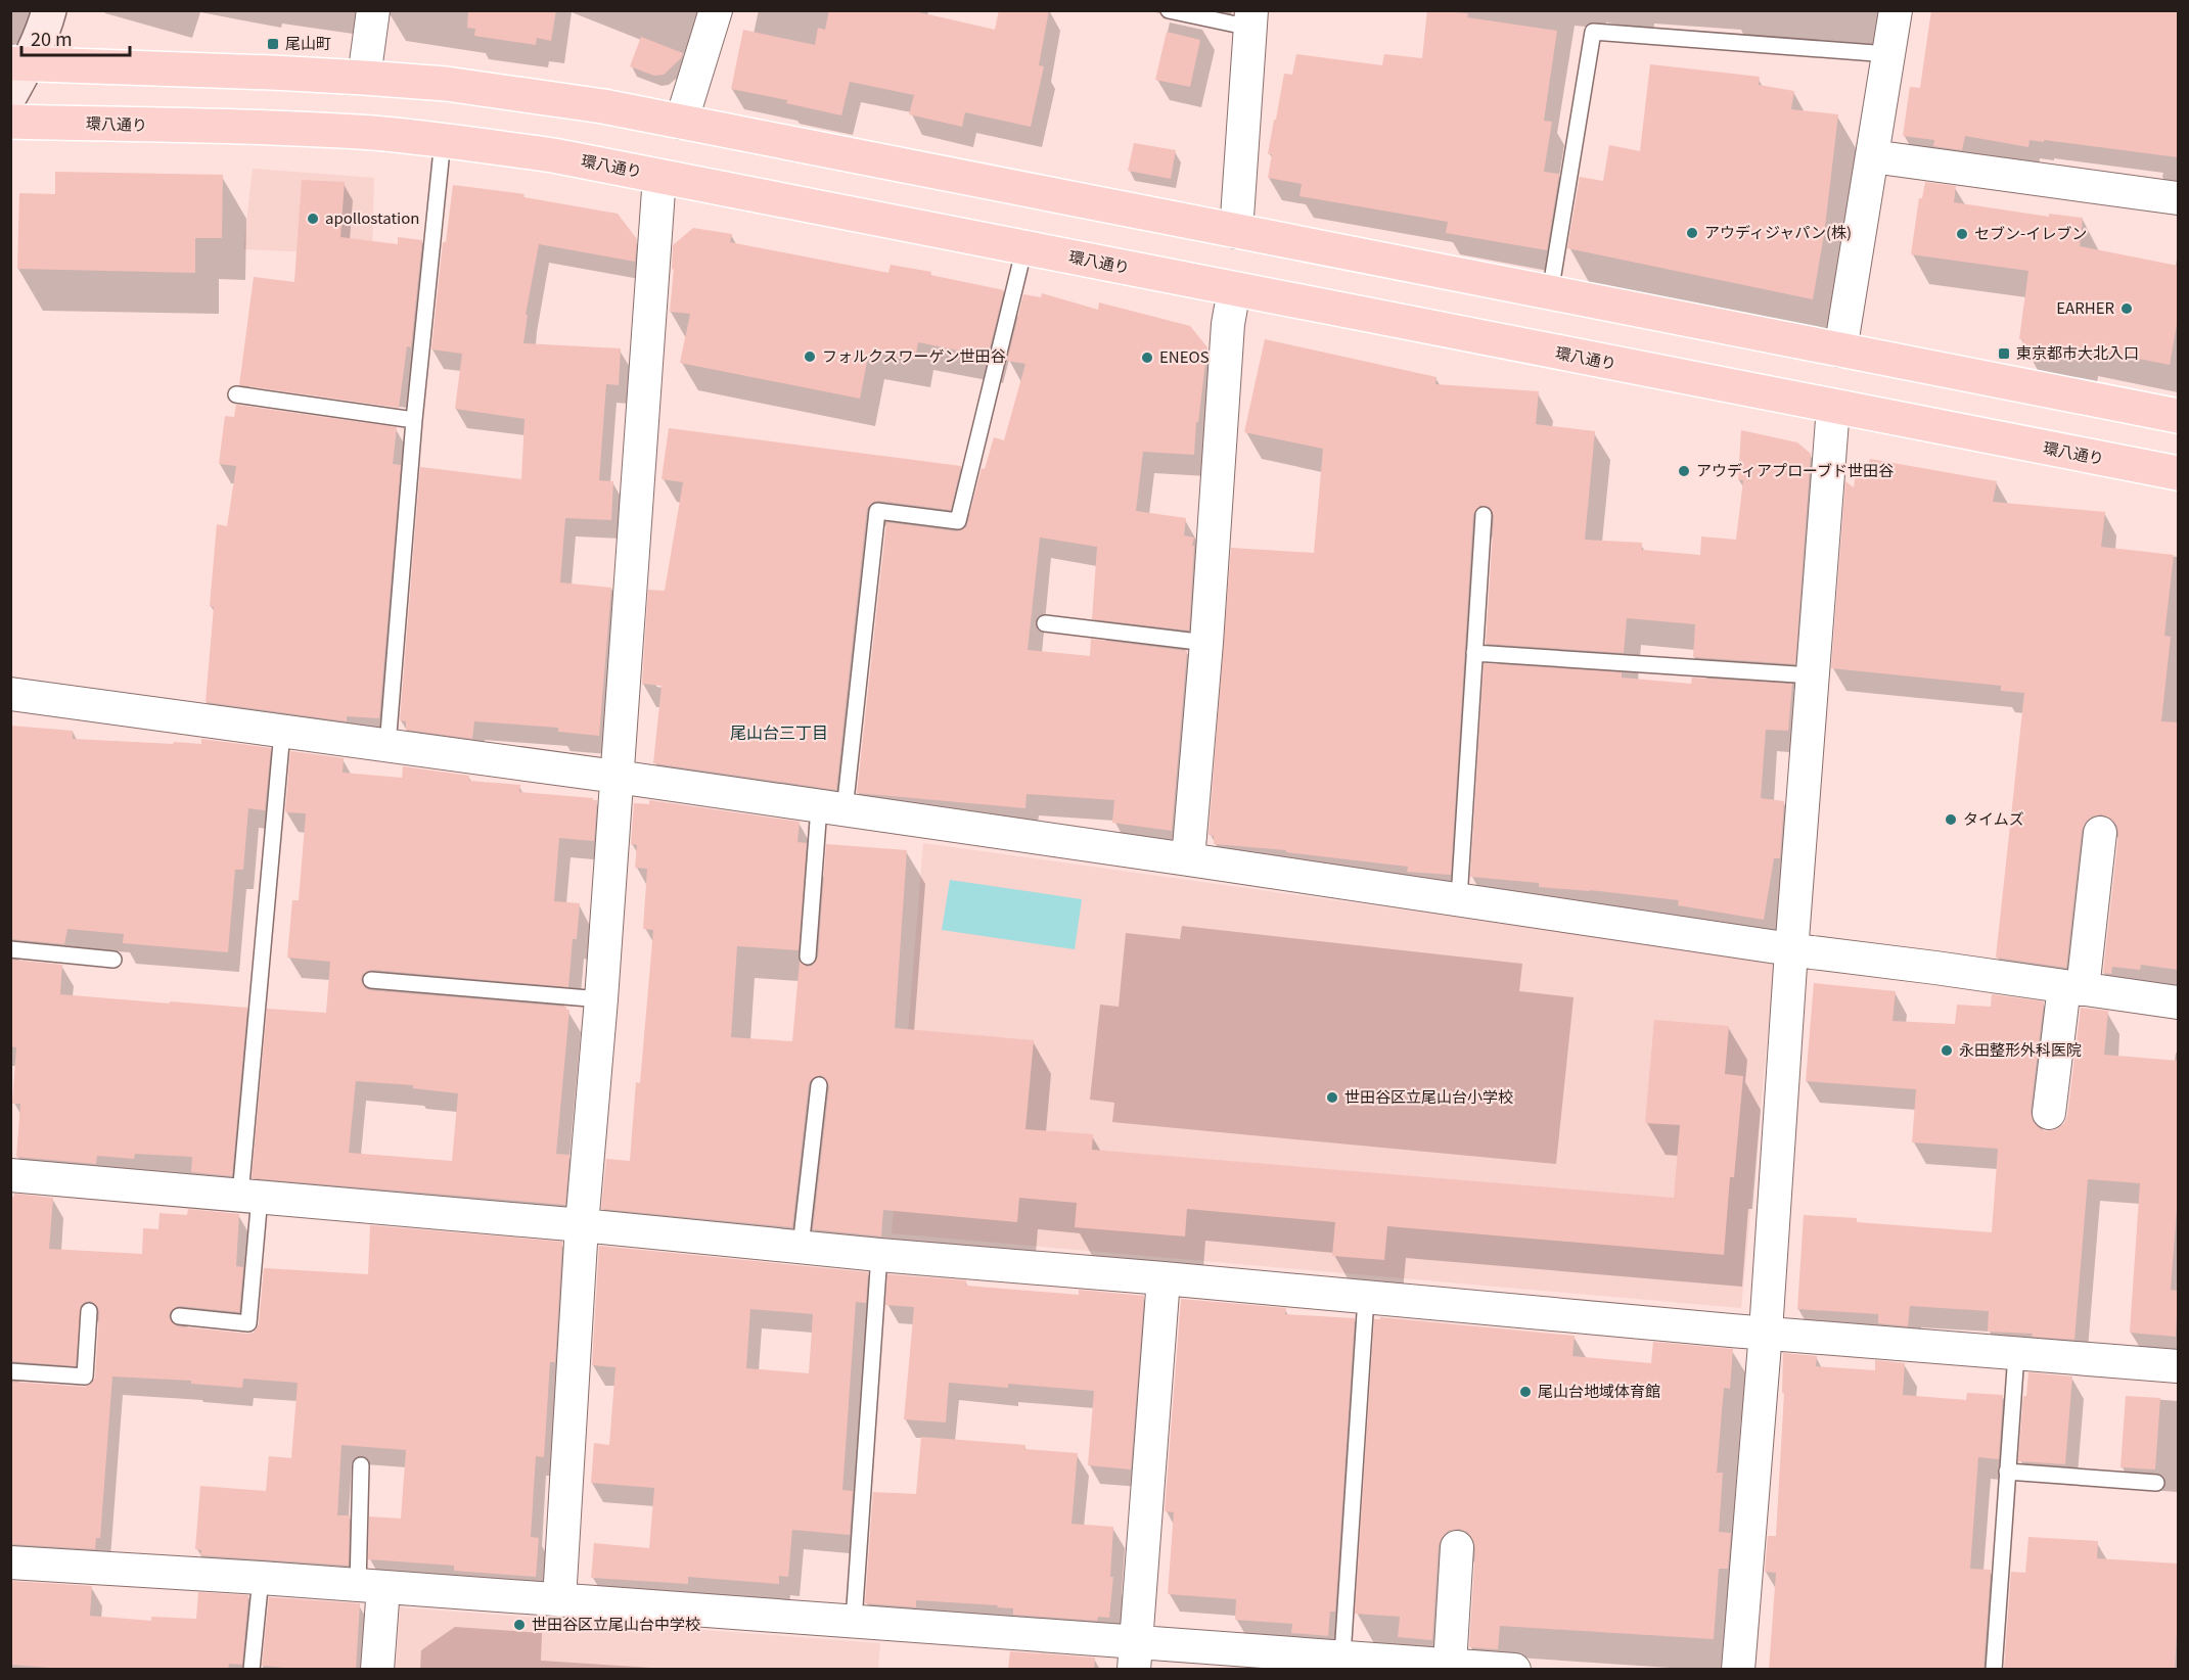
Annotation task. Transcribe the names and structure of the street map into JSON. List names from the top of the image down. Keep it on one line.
{"streets":{"main road":["環八通り"]},"districts":["尾山台三丁目"],"places":{"transit":["尾山町","東京都市大北入口"],"other":["apollostation","アウディジャパン(株)","セブン-イレブン","EARHER","フォルクスワーゲン世田谷","ENEOS","アウディアプローブド世田谷","タイムズ","永田整形外科医院","世田谷区立尾山台小学校","尾山台地域体育館","世田谷区立尾山台中学校"]},"scale_bar":"20 m"}
